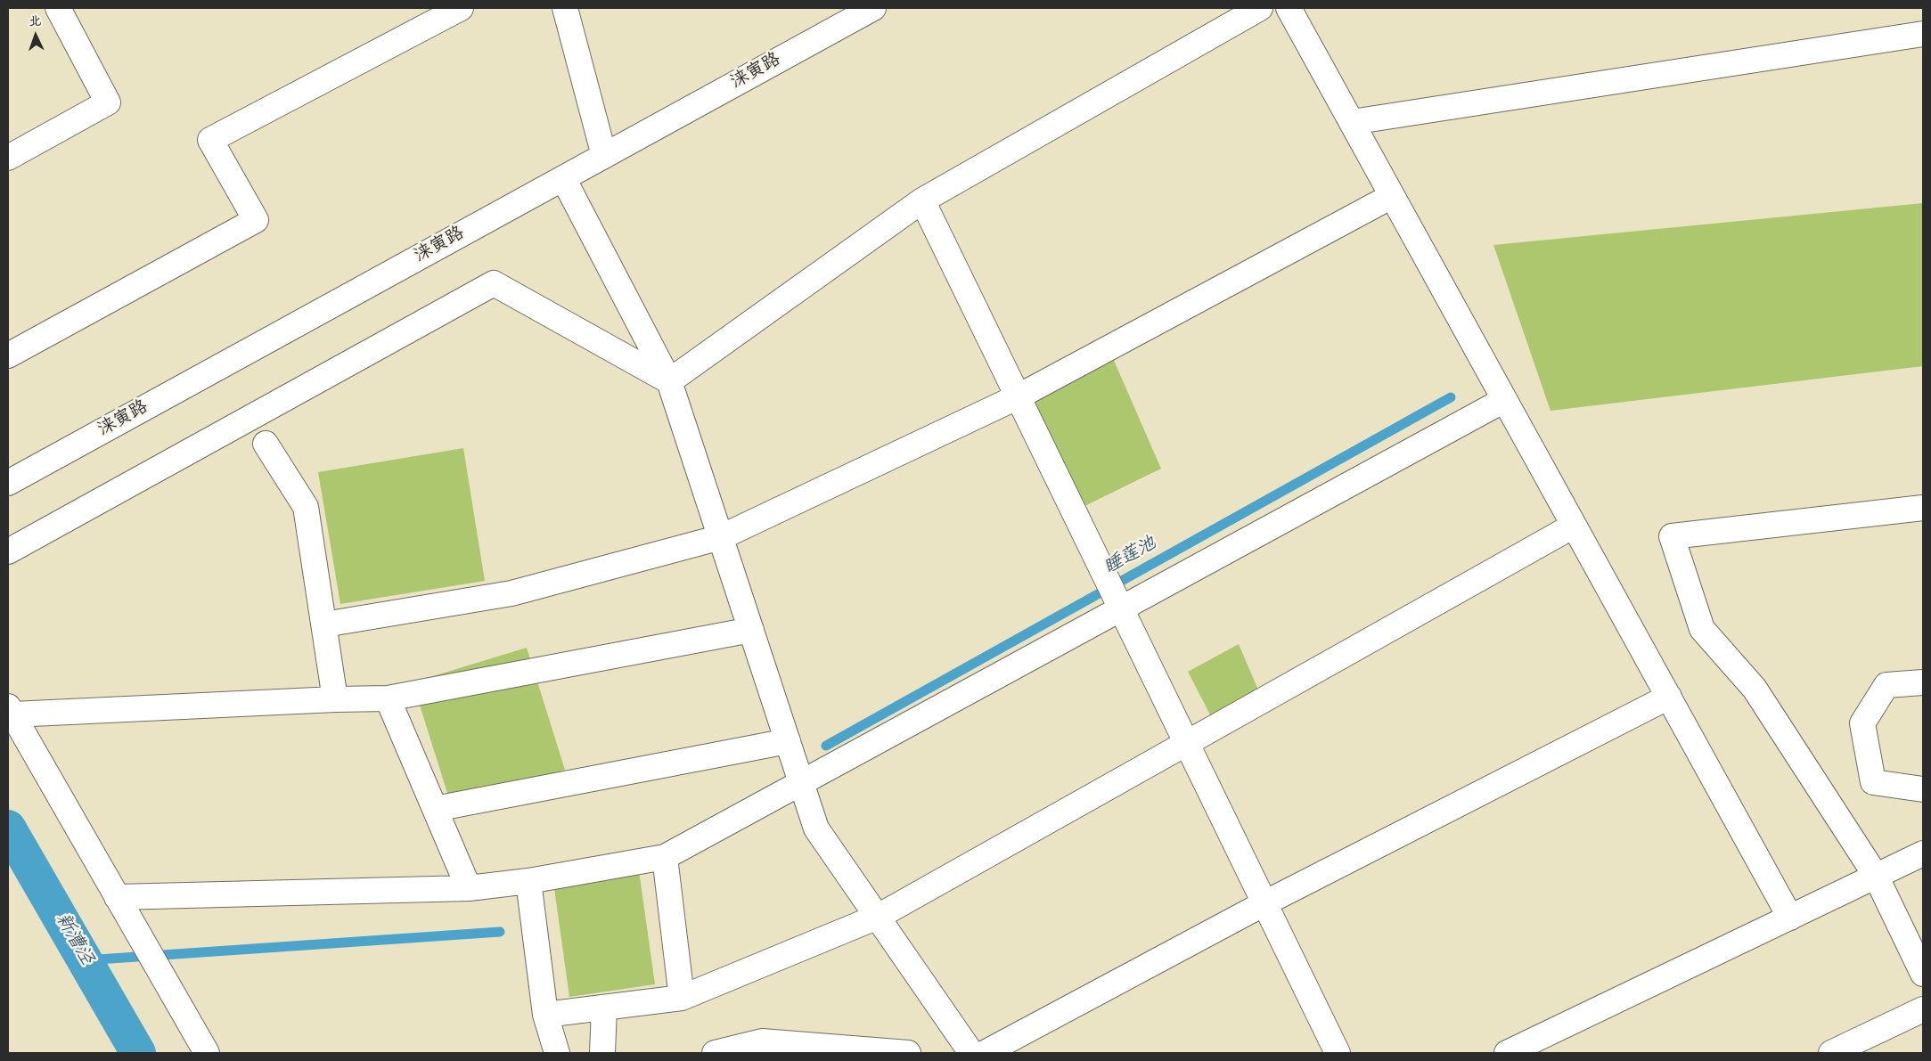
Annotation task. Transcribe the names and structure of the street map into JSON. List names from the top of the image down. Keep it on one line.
{"streets":{"street":["涞寅路"]},"water":["睡莲池","新漕泾"],"north":"top"}
